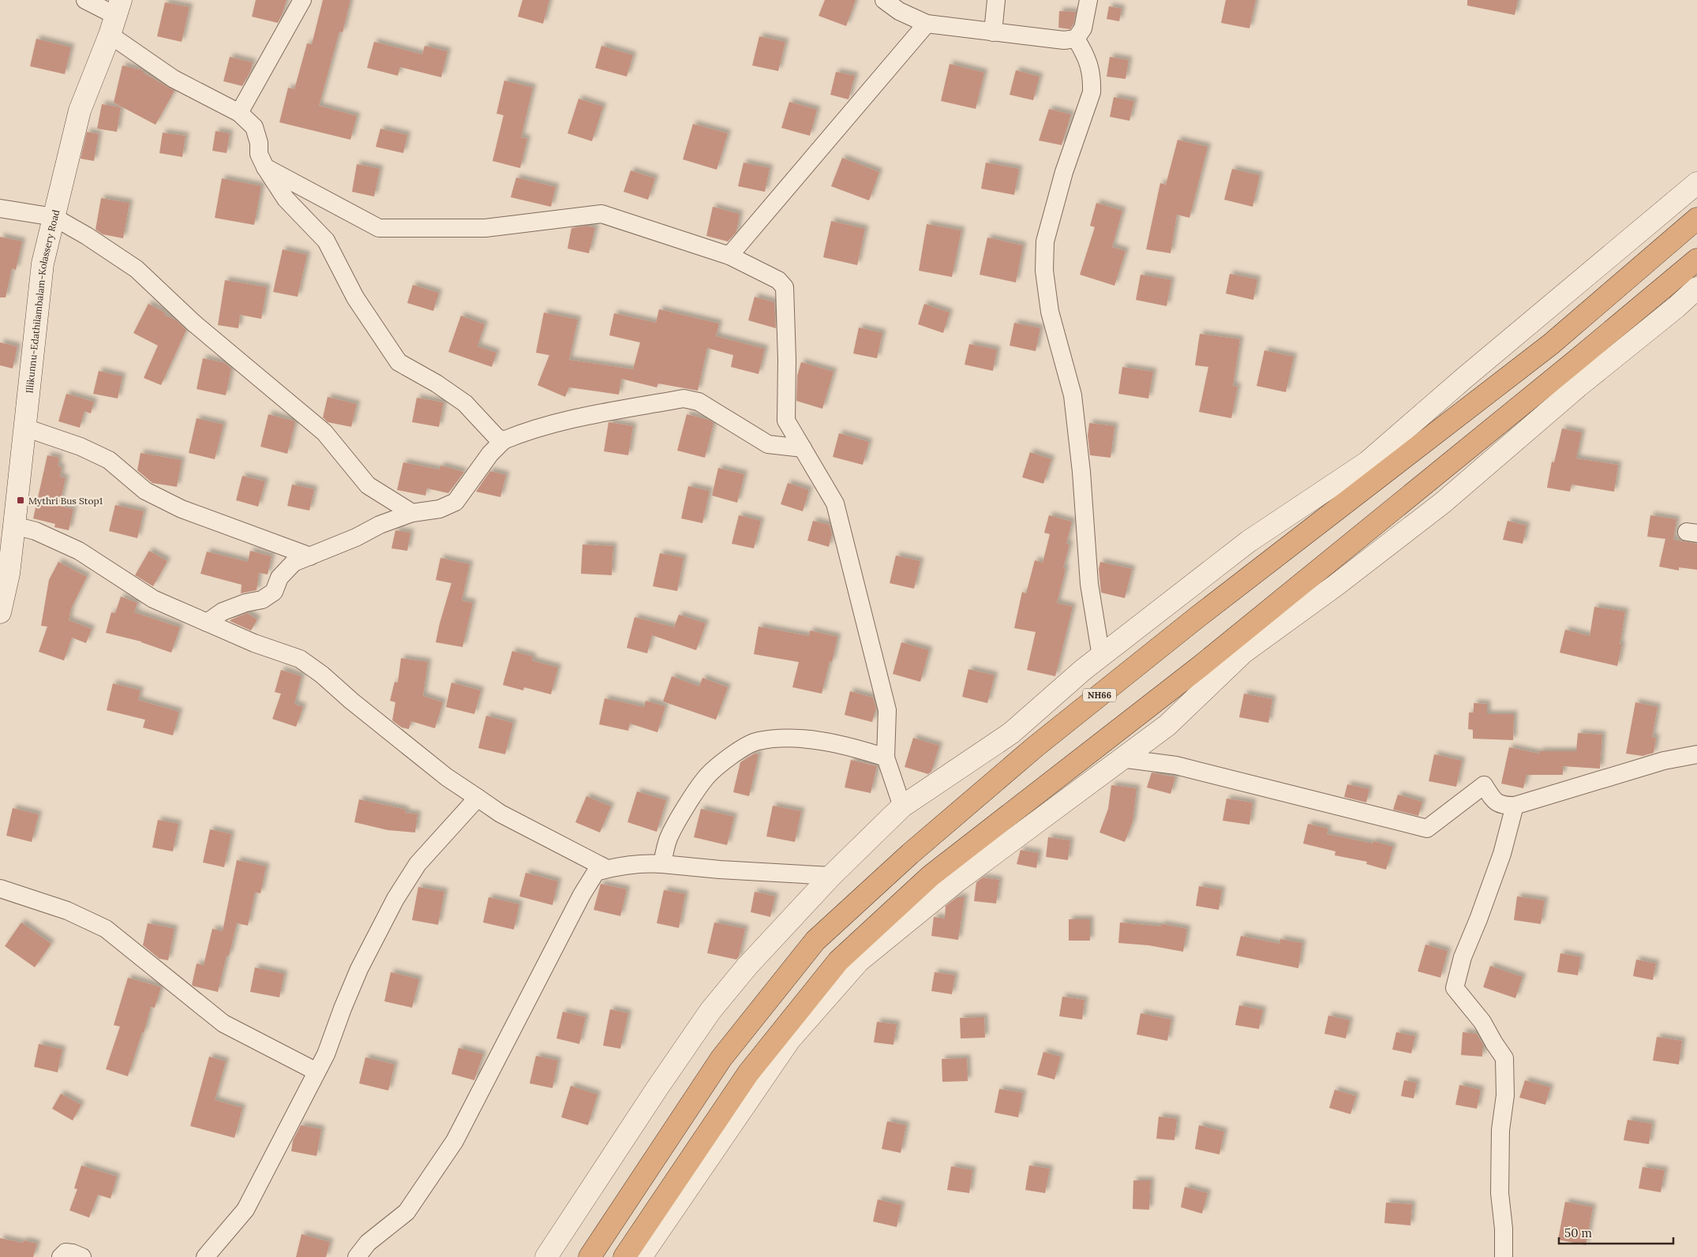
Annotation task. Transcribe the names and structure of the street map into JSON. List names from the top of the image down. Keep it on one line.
{"streets":{"highway":["NH66"],"street":["Illikunnu-Edathilambalam-Kolassery Road"]},"places":{"transit":["Mythri Bus Stop1"]},"scale_bar":"50 m"}
